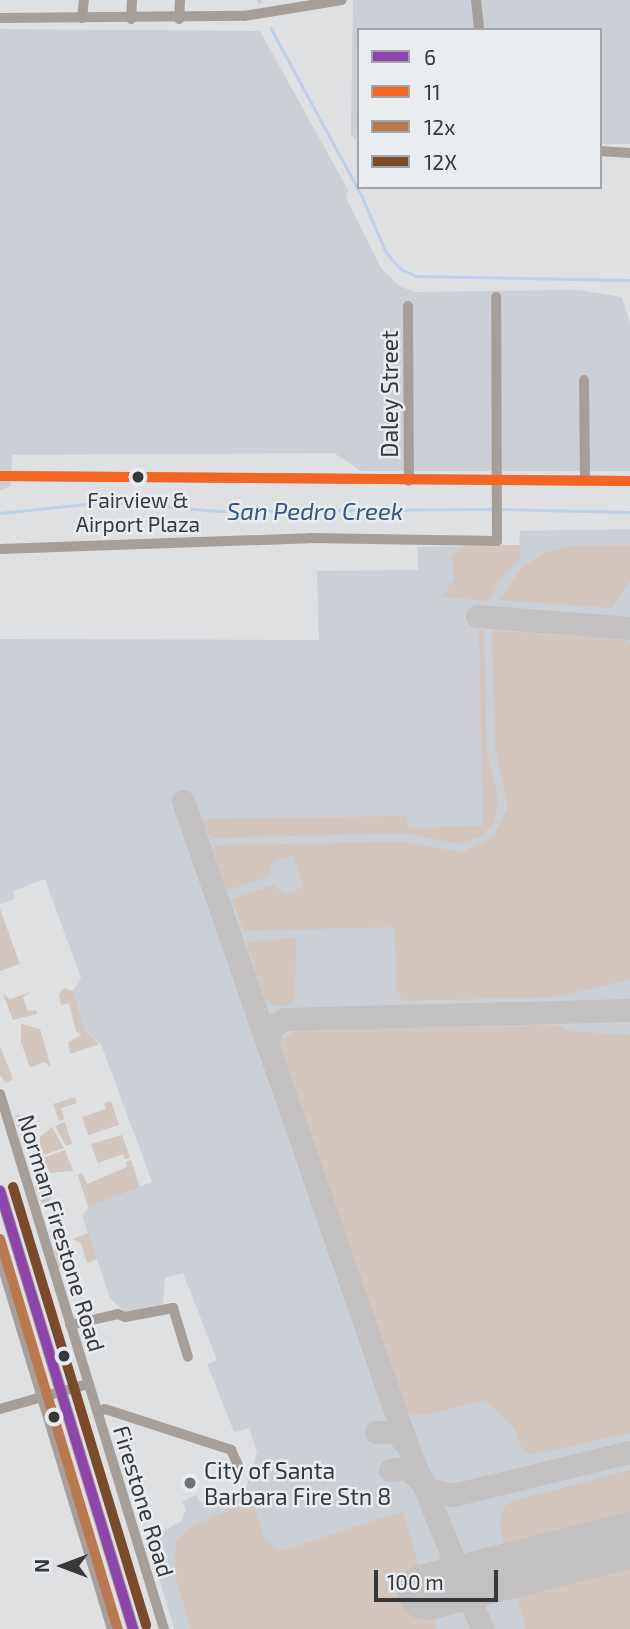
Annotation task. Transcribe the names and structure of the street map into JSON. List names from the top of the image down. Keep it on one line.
{"streets":{"street":["Daley Street","Norman Firestone Road","Firestone Road"]},"crossings":[["Norman Firestone Road","Firestone Road"]],"water":["San Pedro Creek"],"places":["Fairview & Airport Plaza","City of Santa Barbara Fire Stn 8"],"lines":["transit line 11","transit line 12X","transit line 6","transit line 12x"],"legend":["6","11","12x","12X"],"scale_bar":"100 m","north":"left"}
